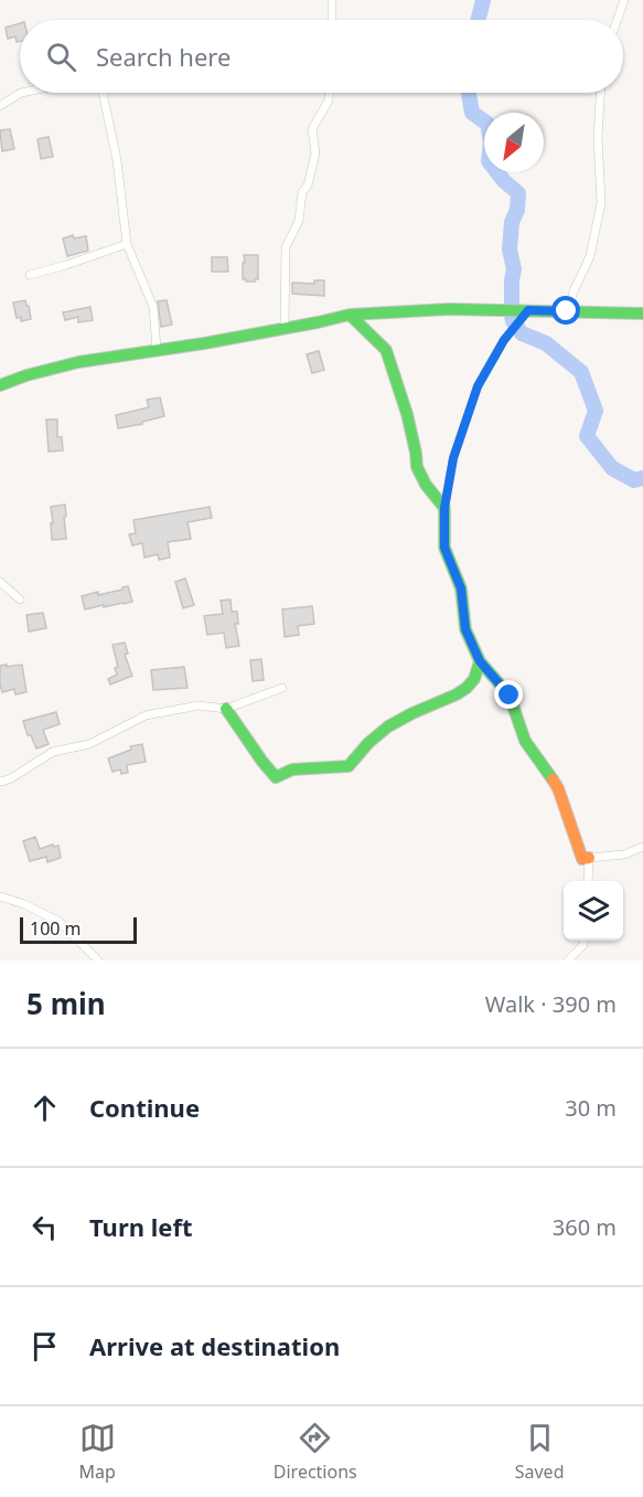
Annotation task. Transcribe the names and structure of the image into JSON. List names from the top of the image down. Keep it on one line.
{"scale_bar":"100 m","north":"bottom left","page":{"search":"Search here","scale":"100 m","heading":["5 min","Walk · 390 m"],"list":[["Continue","30 m"],["Turn left","360 m"],"Arrive at destination"],"nav":["Map","Directions","Saved"]}}
